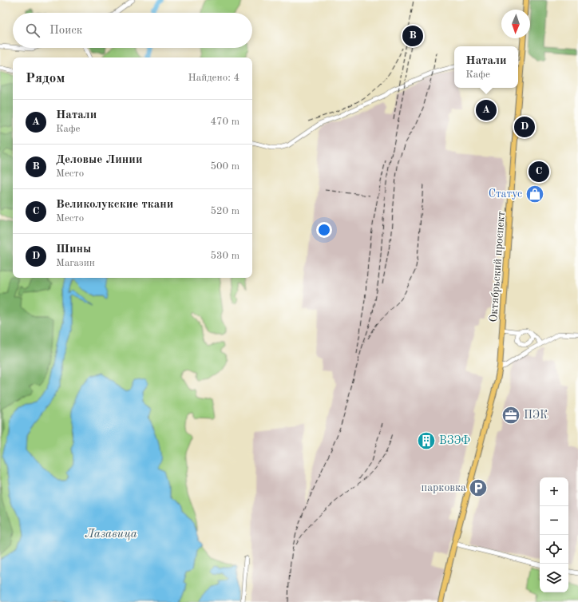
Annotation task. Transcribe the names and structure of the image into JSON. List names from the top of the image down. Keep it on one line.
{"streets":{"main road":["Октябрьский проспект"]},"water":["Лазавица"],"places":{"shop":["Статус"],"office":["ПЭК"],"building":["ВЗЭФ"],"parking":["парковка"]},"north":"bottom","page":{"search":"Поиск","pins":["B","A","D","C"],"popup":["Натали","Кафе"],"heading":["Рядом","Найдено: 4"],"list":[{"mark":"A","name":"Натали","note":"Кафе","value":"470 m"},{"mark":"B","name":"Деловые Линии","note":"Место","value":"500 m"},{"mark":"C","name":"Великолукские ткани","note":"Место","value":"520 m"},{"mark":"D","name":"Шины","note":"Магазин","value":"530 m"}],"map_buttons":["+","−"]}}
